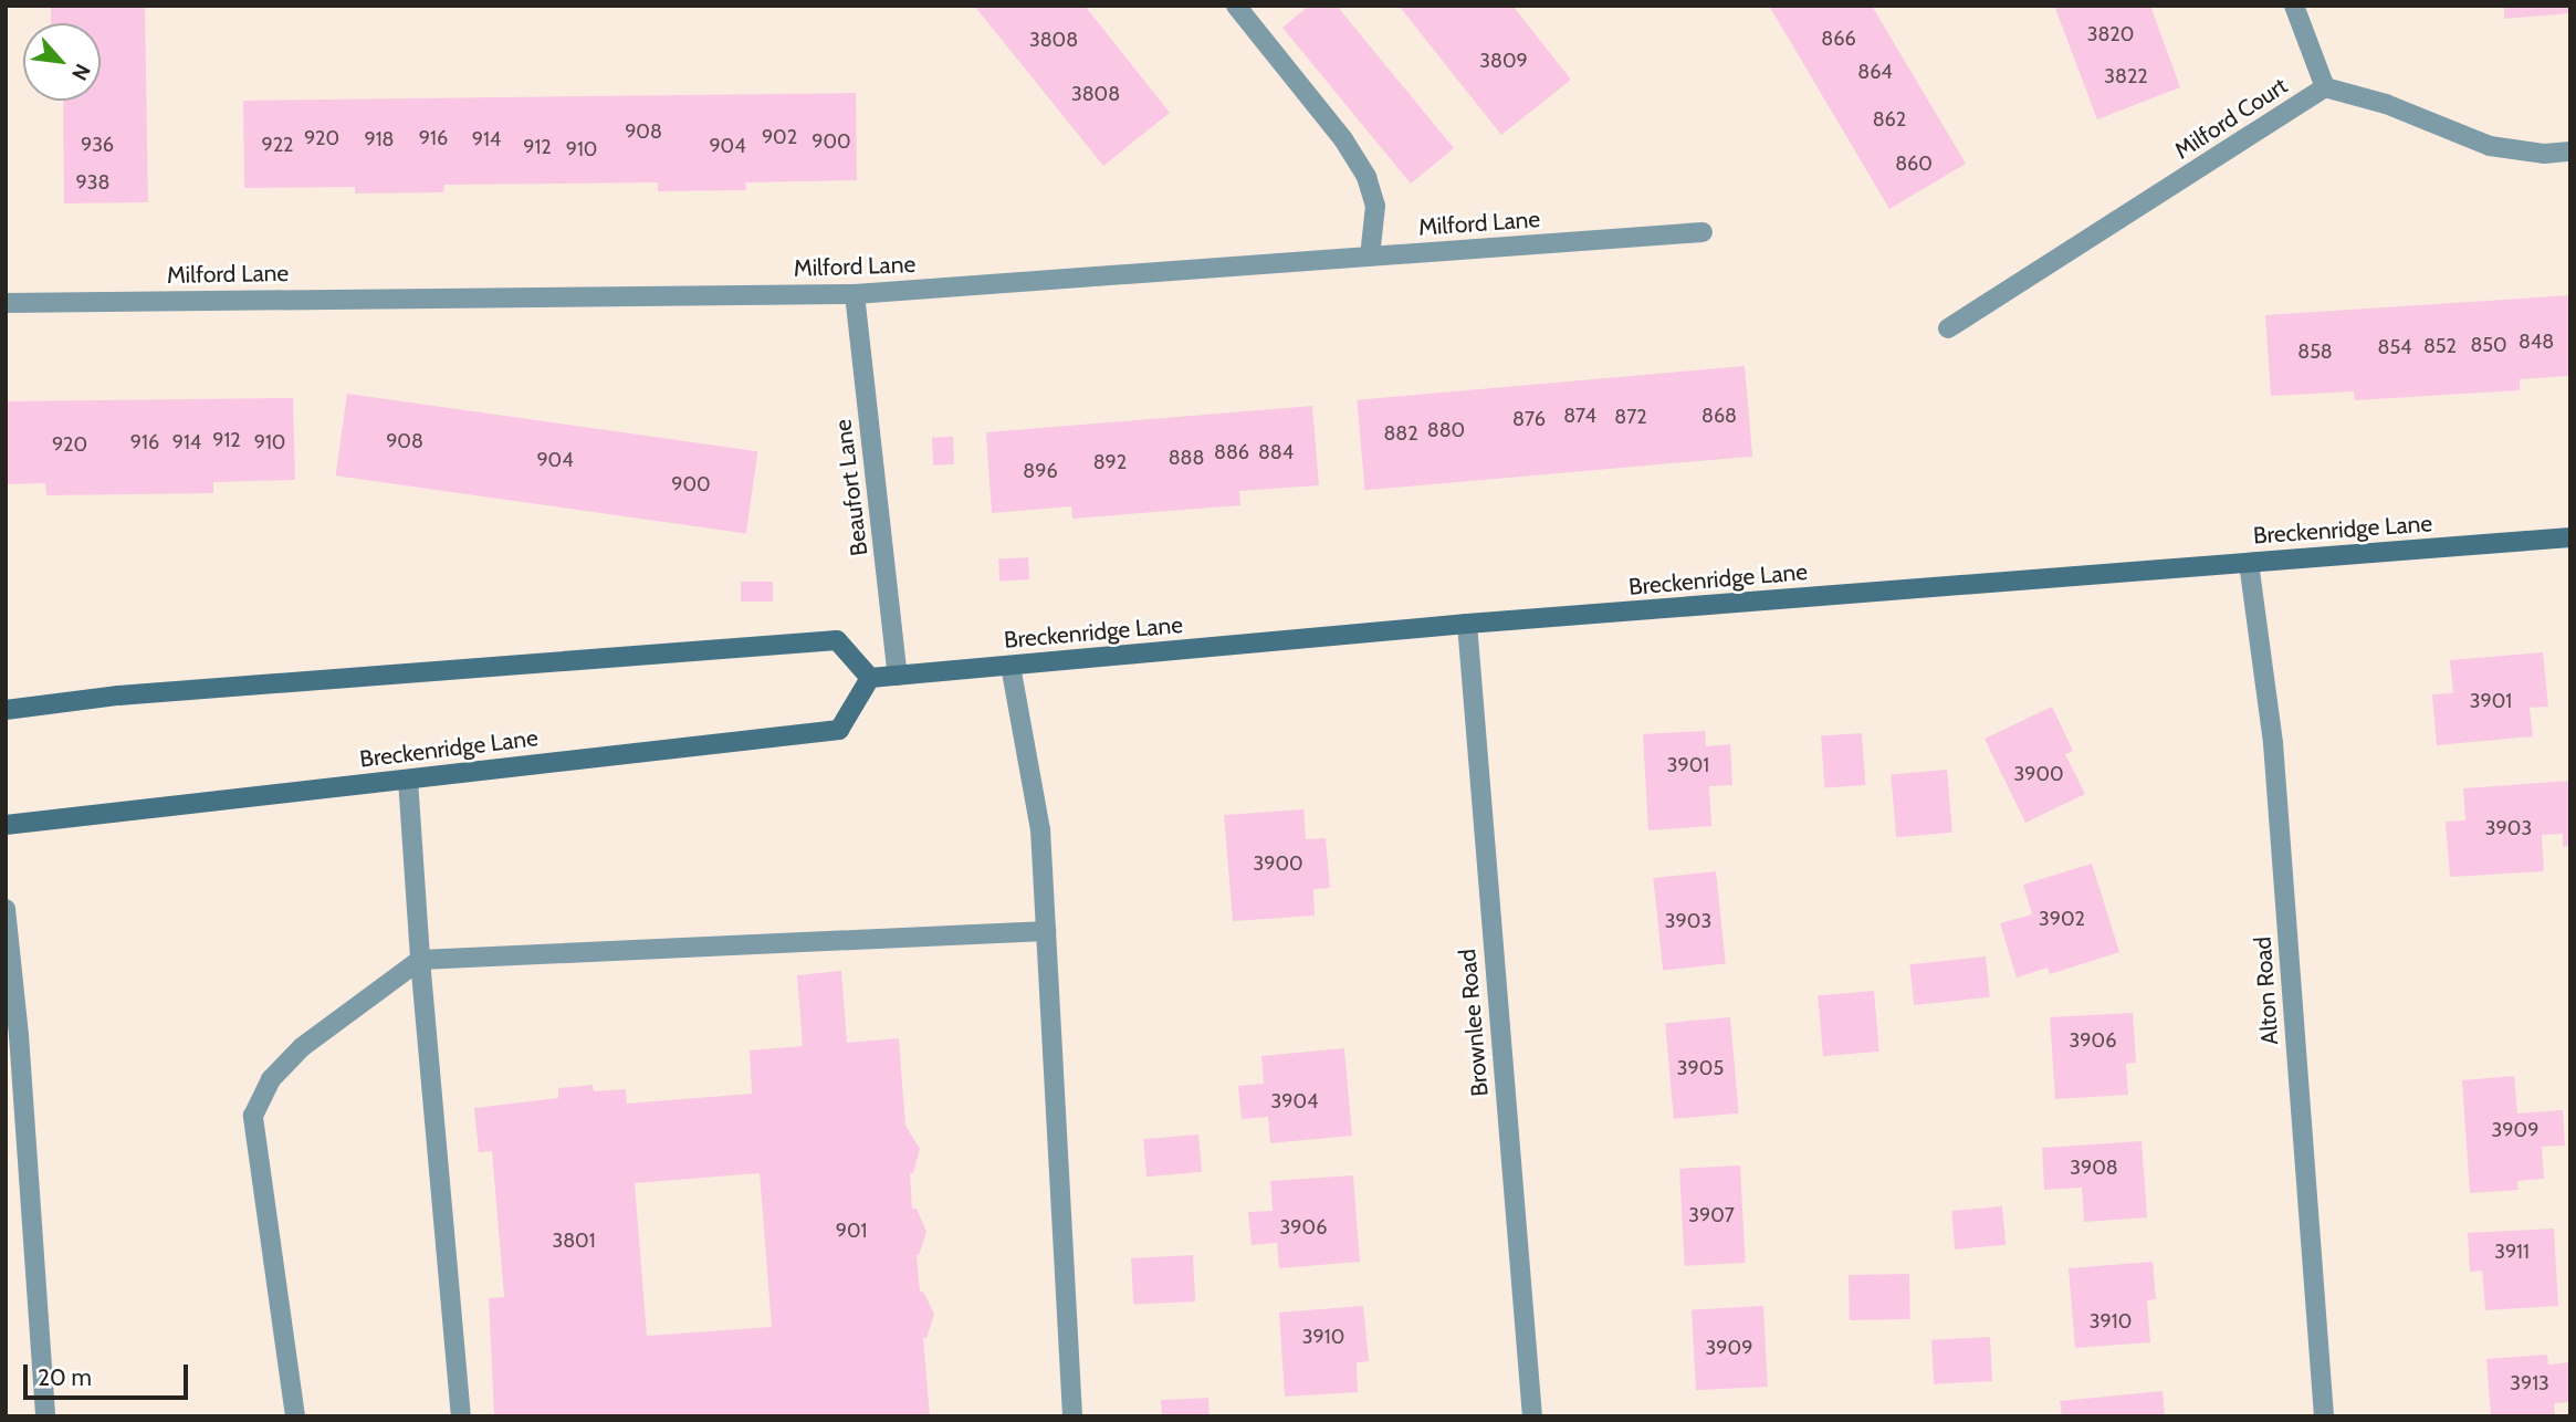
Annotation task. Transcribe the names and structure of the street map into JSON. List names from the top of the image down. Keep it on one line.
{"streets":{"main road":["Breckenridge Lane"],"street":["Milford Court","Milford Lane","Beaufort Lane","Alton Road","Brownlee Road"]},"crossings":[["Milford Lane","Beaufort Lane"],["Beaufort Lane","Breckenridge Lane"],["Breckenridge Lane","Alton Road"],["Breckenridge Lane","Brownlee Road"]],"house_numbers":["3820","866","3808","3809","864","3822","3808","862","908","902","920","916","918","914","900","936","922","904","912","910","860","938","848","850","852","854","858","874","868","872","876","880","882","912","908","916","914","910","920","886","884","888","904","892","896","900","3901","3901","3900","3903","3900","3902","3903","3906","3905","3904","3909","3908","3907","3906","901","3801","3911","3910","3910","3909","3913"],"scale_bar":"20 m","north":"bottom right"}
